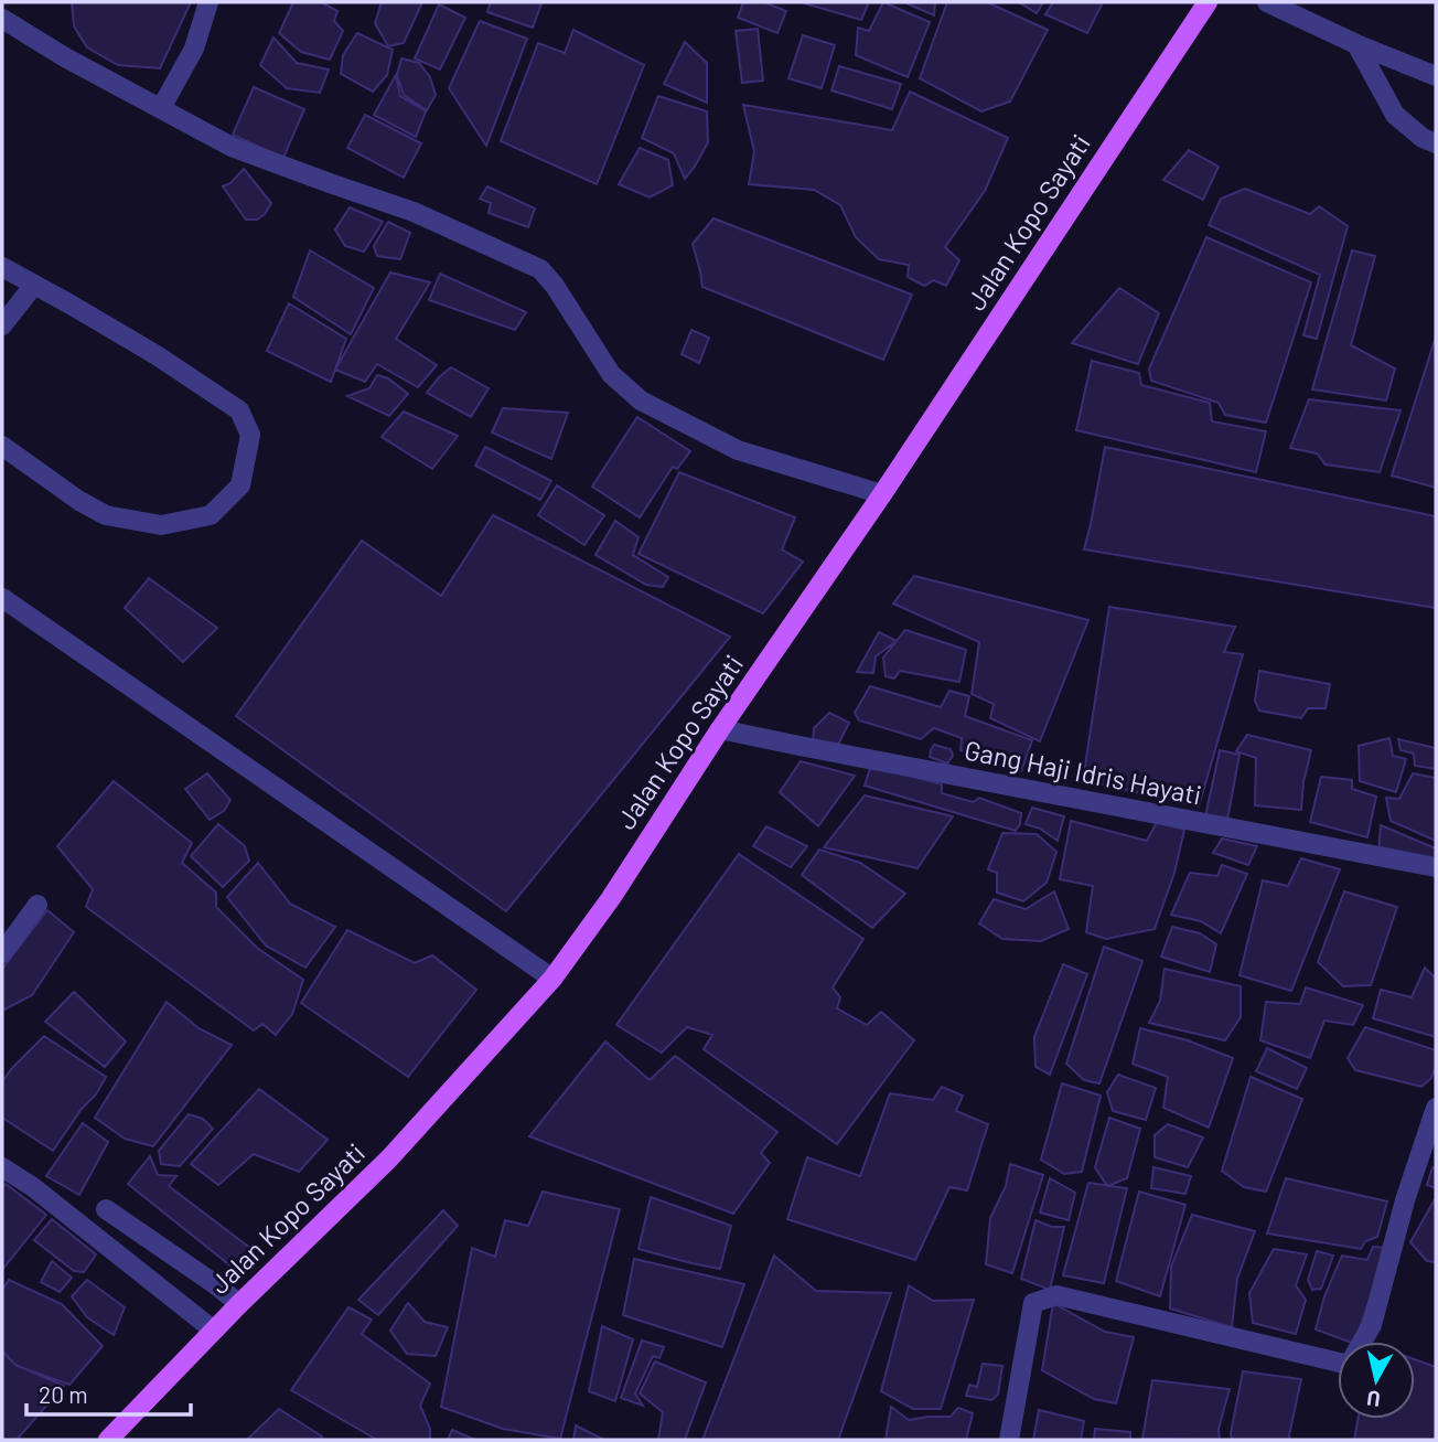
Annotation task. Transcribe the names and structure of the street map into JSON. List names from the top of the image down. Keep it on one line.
{"streets":{"main road":["Jalan Kopo Sayati"],"street":["Gang Haji Idris Hayati"]},"crossings":[["Jalan Kopo Sayati","Gang Haji Idris Hayati"]],"scale_bar":"20 m","north":"bottom"}
